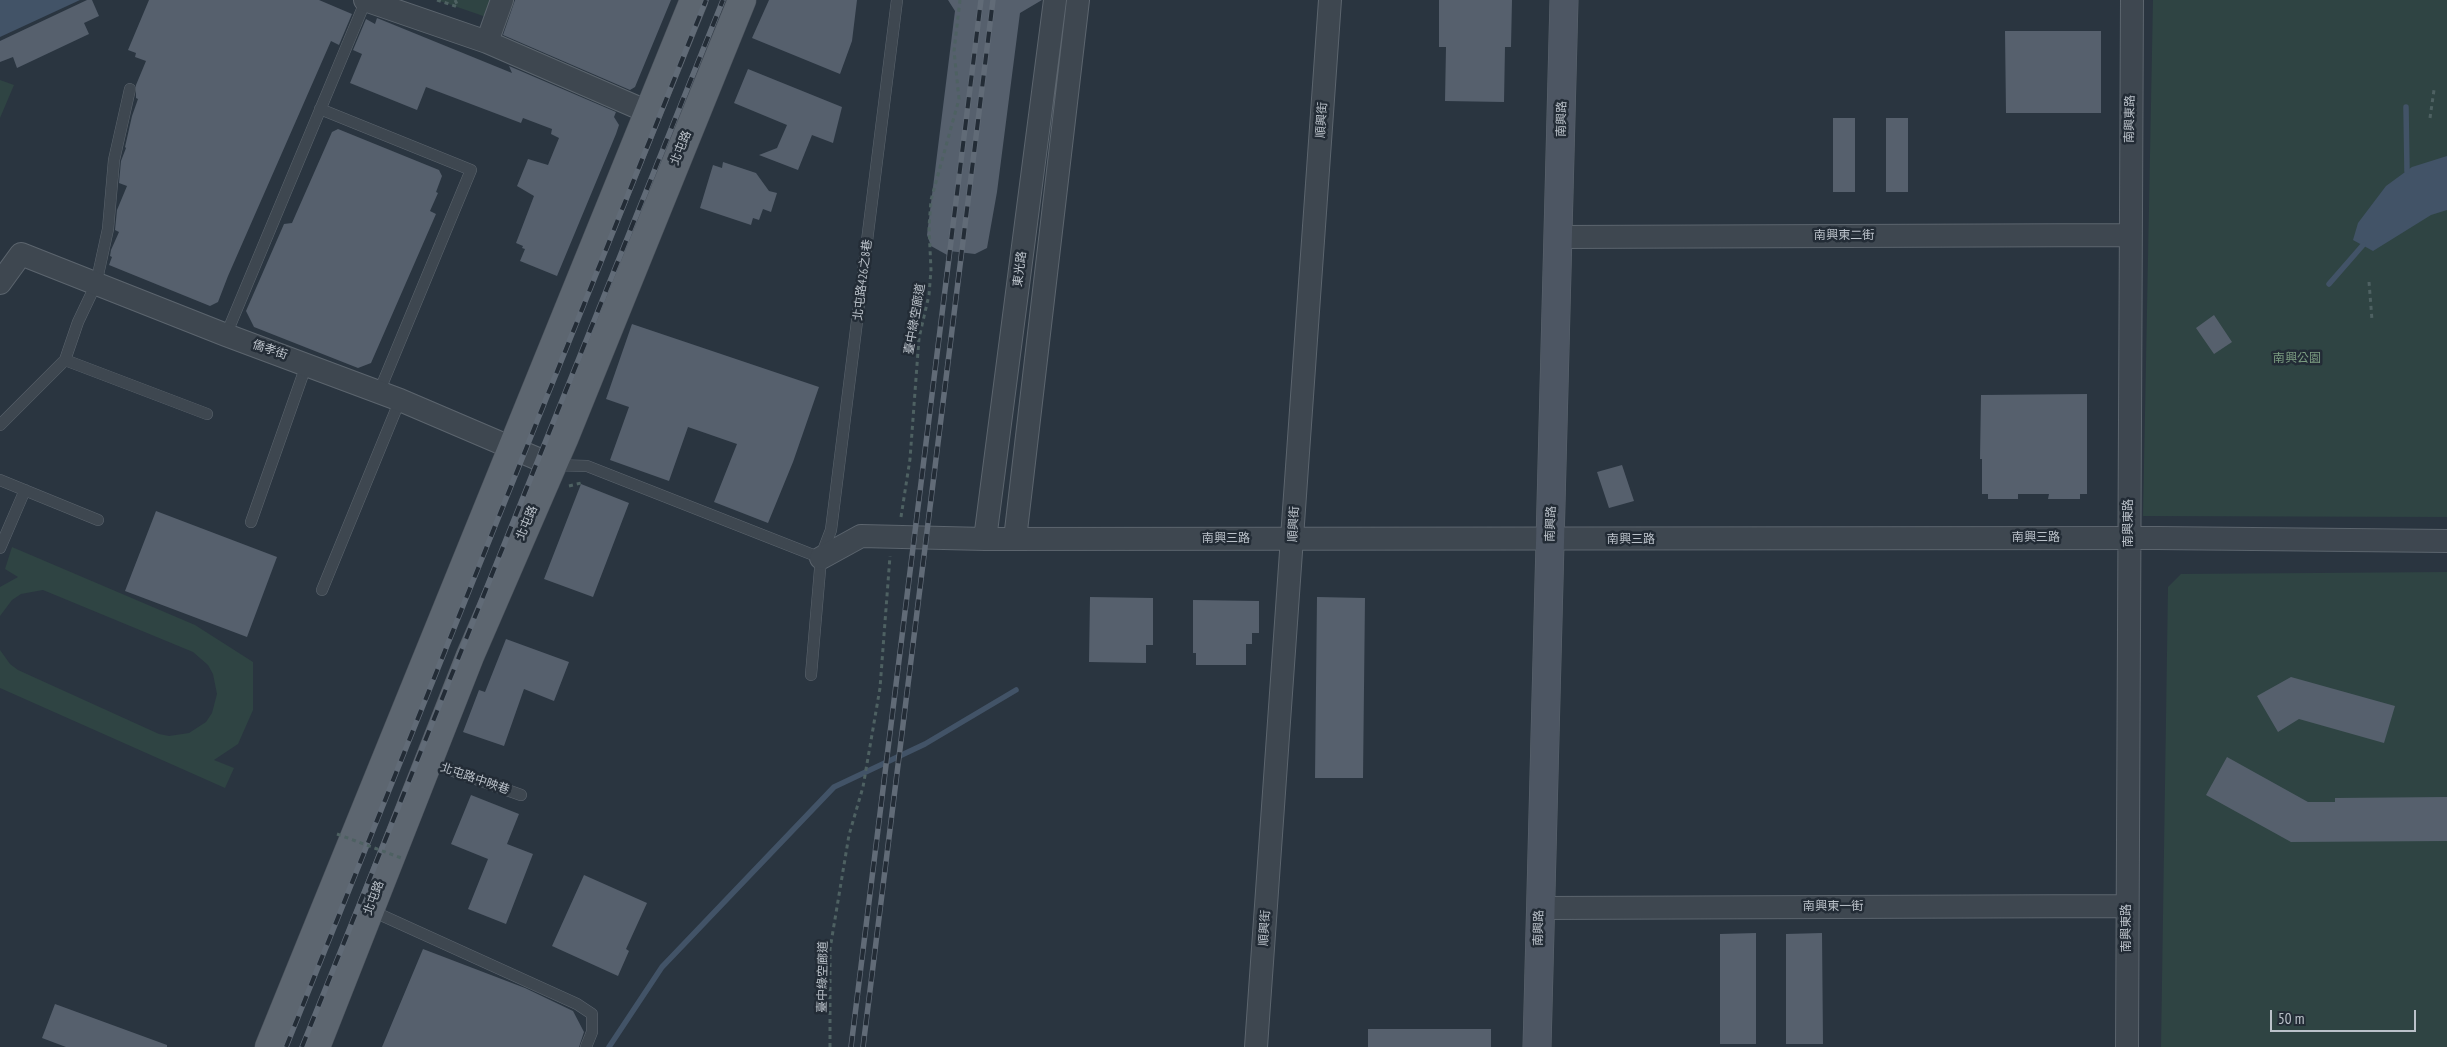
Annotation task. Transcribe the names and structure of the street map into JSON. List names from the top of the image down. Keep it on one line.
{"streets":{"main road":["北屯路"],"street":["南興路","南興東路","順興街","南興東二街","東光路","僑孝街","南興三路","南興東一街"],"lane":["北屯路426之8巷","北屯路中映巷"],"path":["臺中綠空廊道"]},"crossings":[["南興路","南興東二街"],["南興路","南興三路"],["南興路","南興東一街"],["南興東路","南興東二街"],["南興東路","南興三路"],["南興東路","南興東一街"],["順興街","南興三路"],["北屯路","僑孝街"],["北屯路","北屯路中映巷"],["東光路","南興三路"],["北屯路426之8巷","南興三路"],["臺中綠空廊道","南興三路"]],"parks":["南興公園"],"scale_bar":"50 m"}
